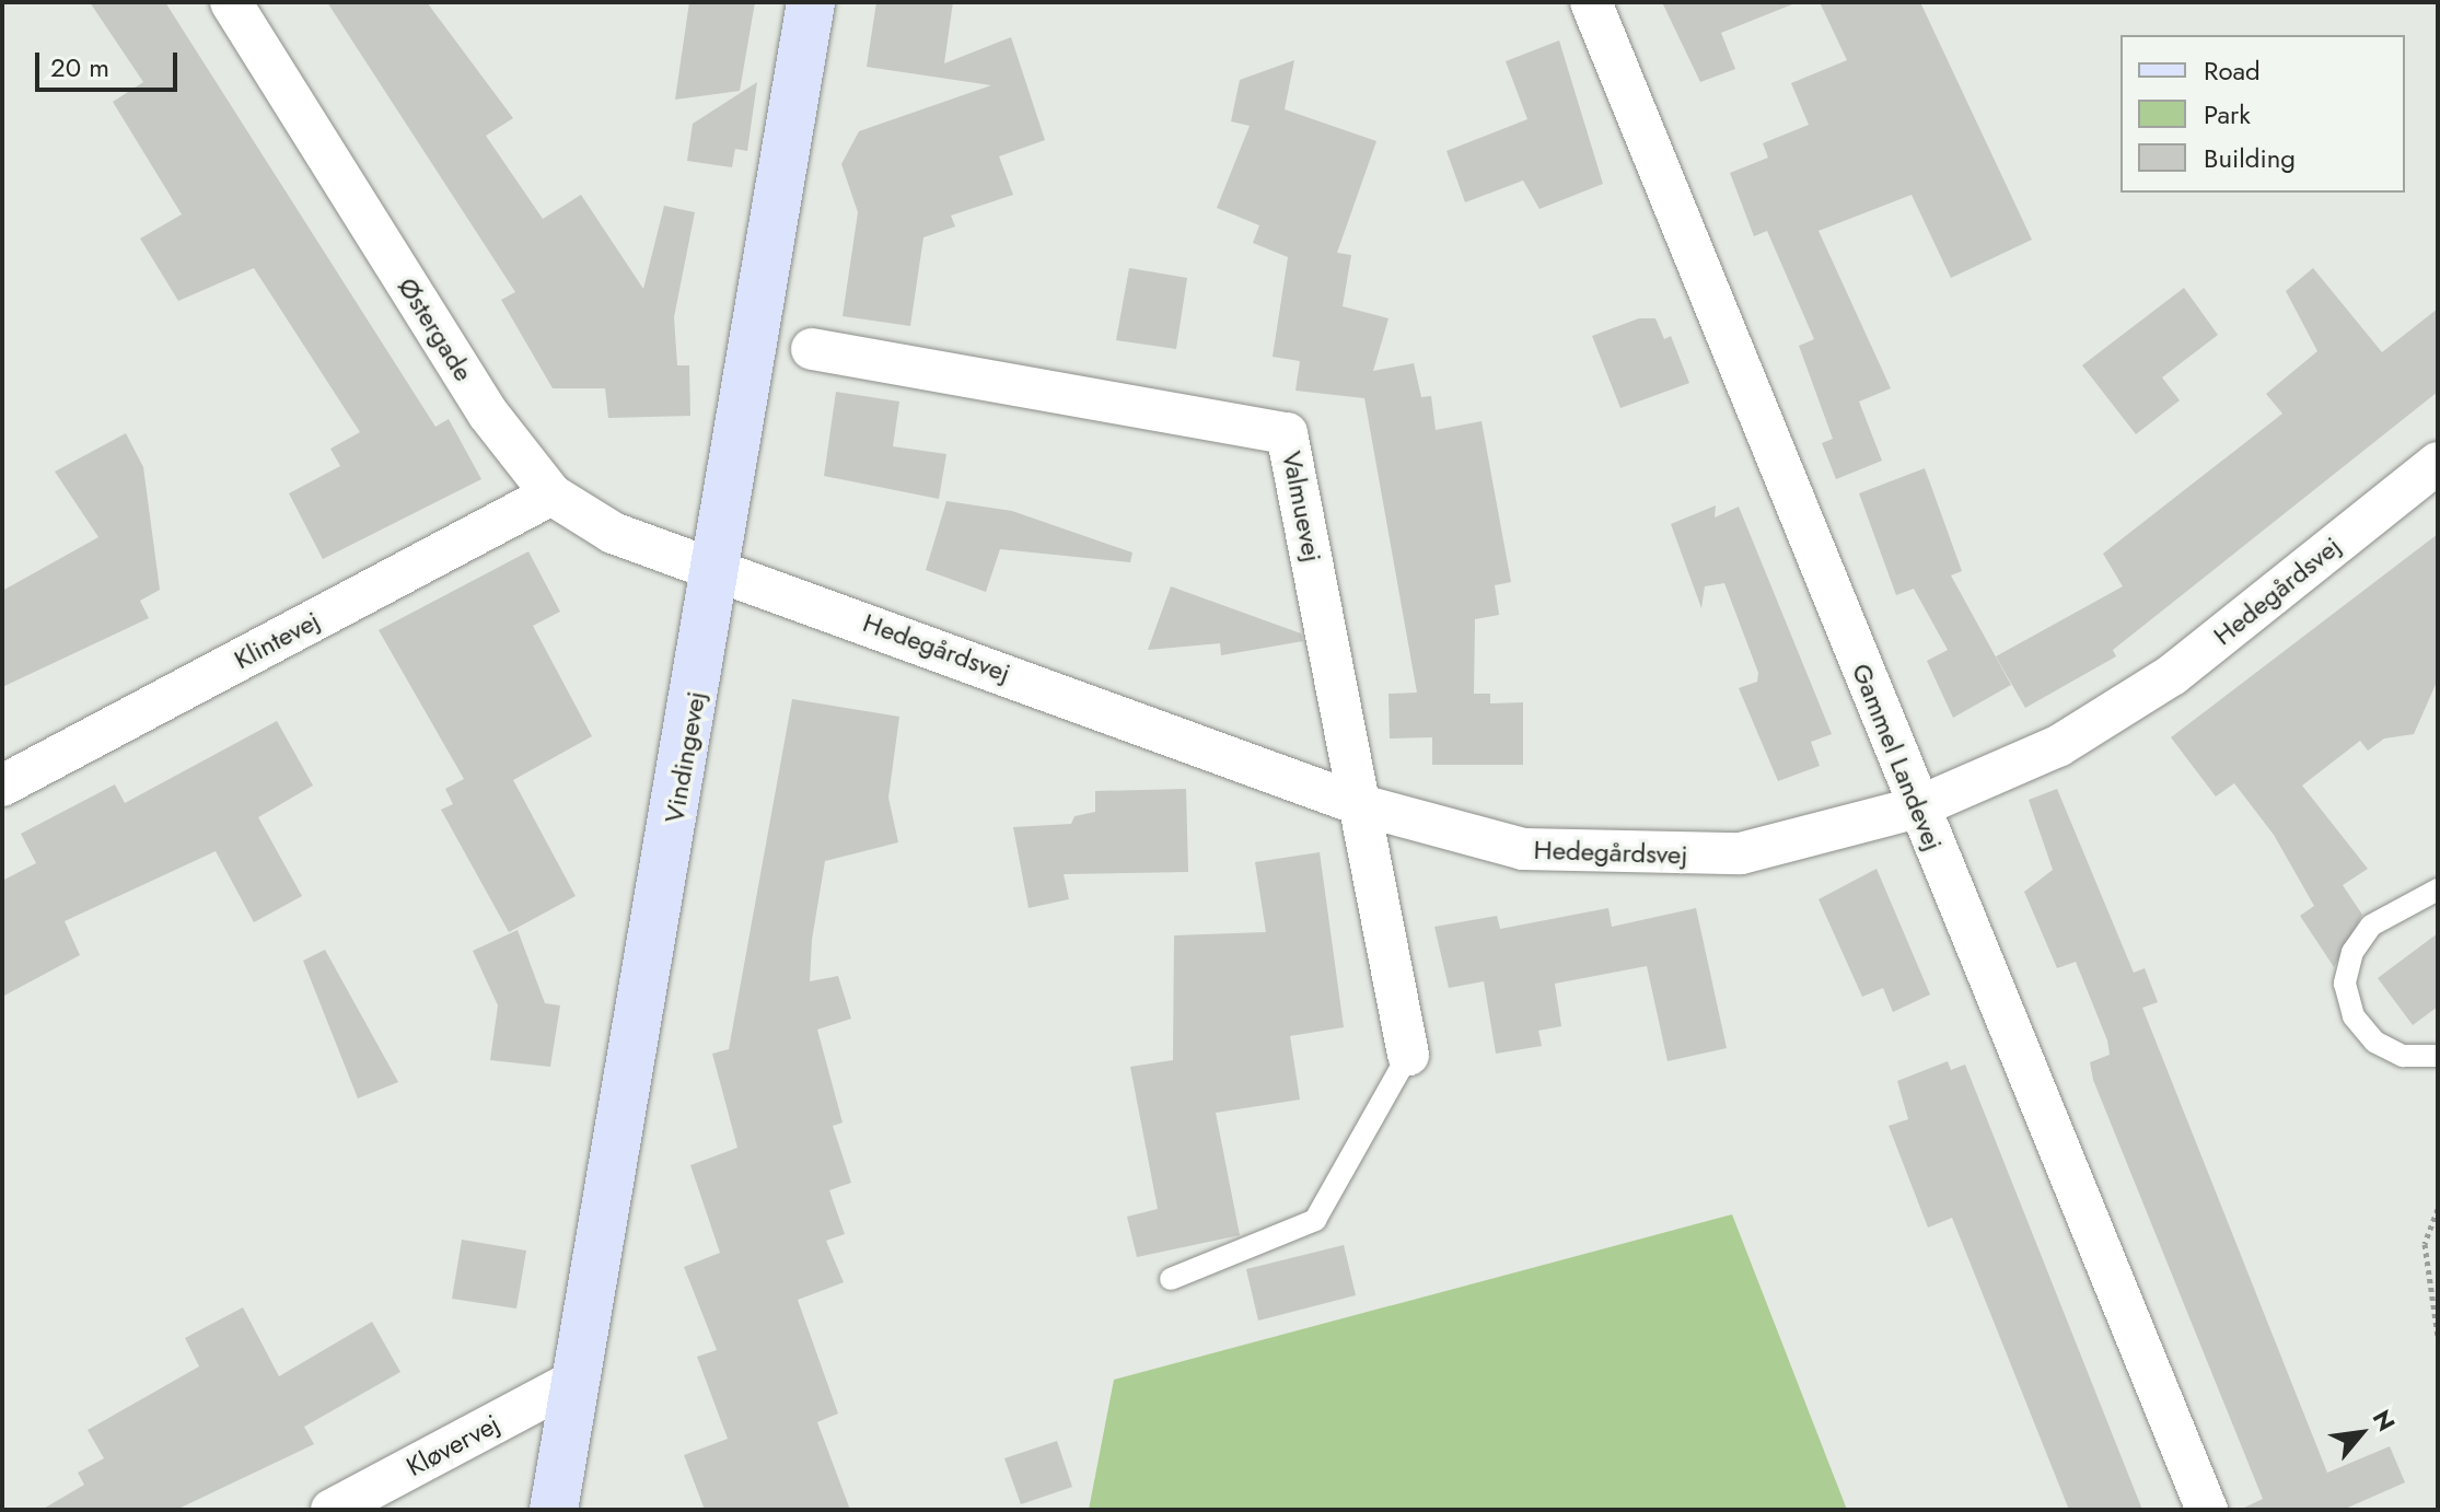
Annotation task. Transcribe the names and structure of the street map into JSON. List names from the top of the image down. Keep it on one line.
{"streets":{"street":["Østergade","Valmuevej","Hedegårdsvej","Klintevej","Vindingevej","Gammel Landevej","Kløvervej"]},"crossings":[["Østergade","Hedegårdsvej"],["Østergade","Klintevej"],["Østergade","Vindingevej"],["Valmuevej","Hedegårdsvej"],["Hedegårdsvej","Vindingevej"],["Hedegårdsvej","Gammel Landevej"],["Vindingevej","Kløvervej"]],"legend":["Road","Park","Building"],"scale_bar":"20 m","north":"top right"}
